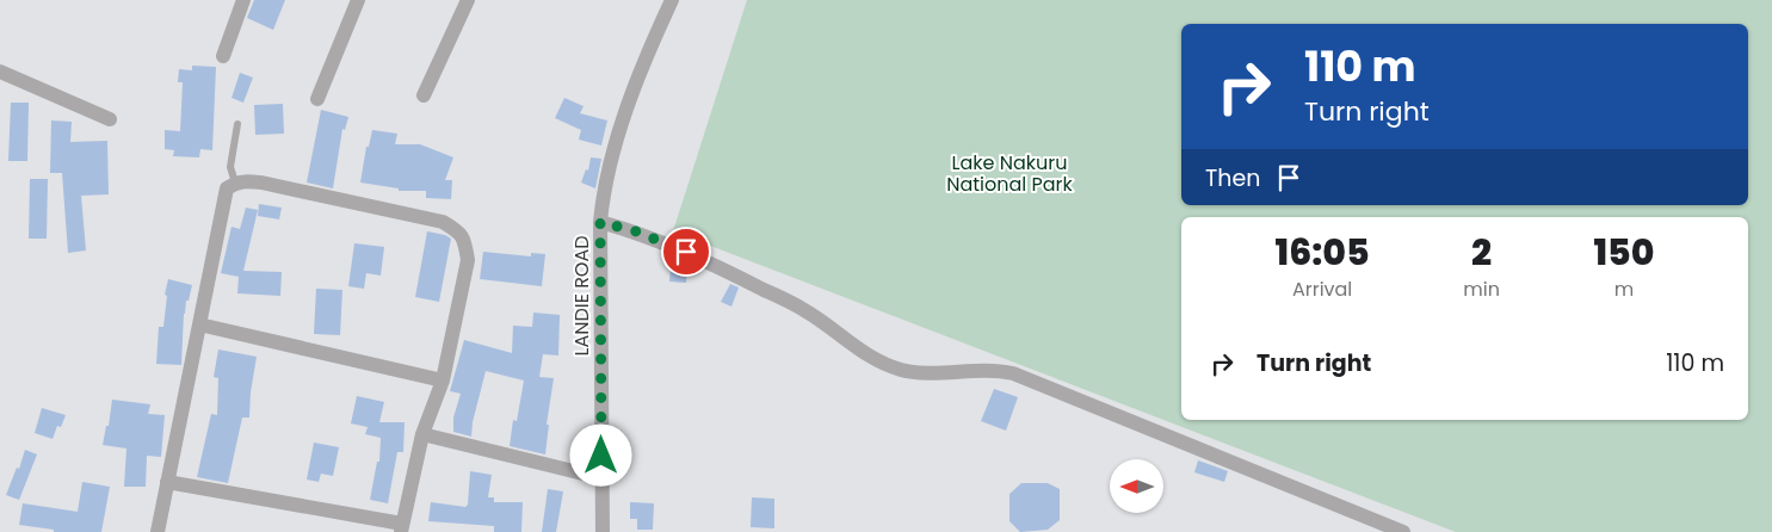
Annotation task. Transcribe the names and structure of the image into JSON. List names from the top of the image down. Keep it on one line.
{"streets":{"street":["LANDIE ROAD"]},"parks":["Lake Nakuru National Park"],"north":"left","page":{"turn":["110 m","Turn right"],"then":"Then","eta":["16:05","Arrival","2","min","150","m"],"list":[{"name":"Turn right","value":"110 m"}]}}
